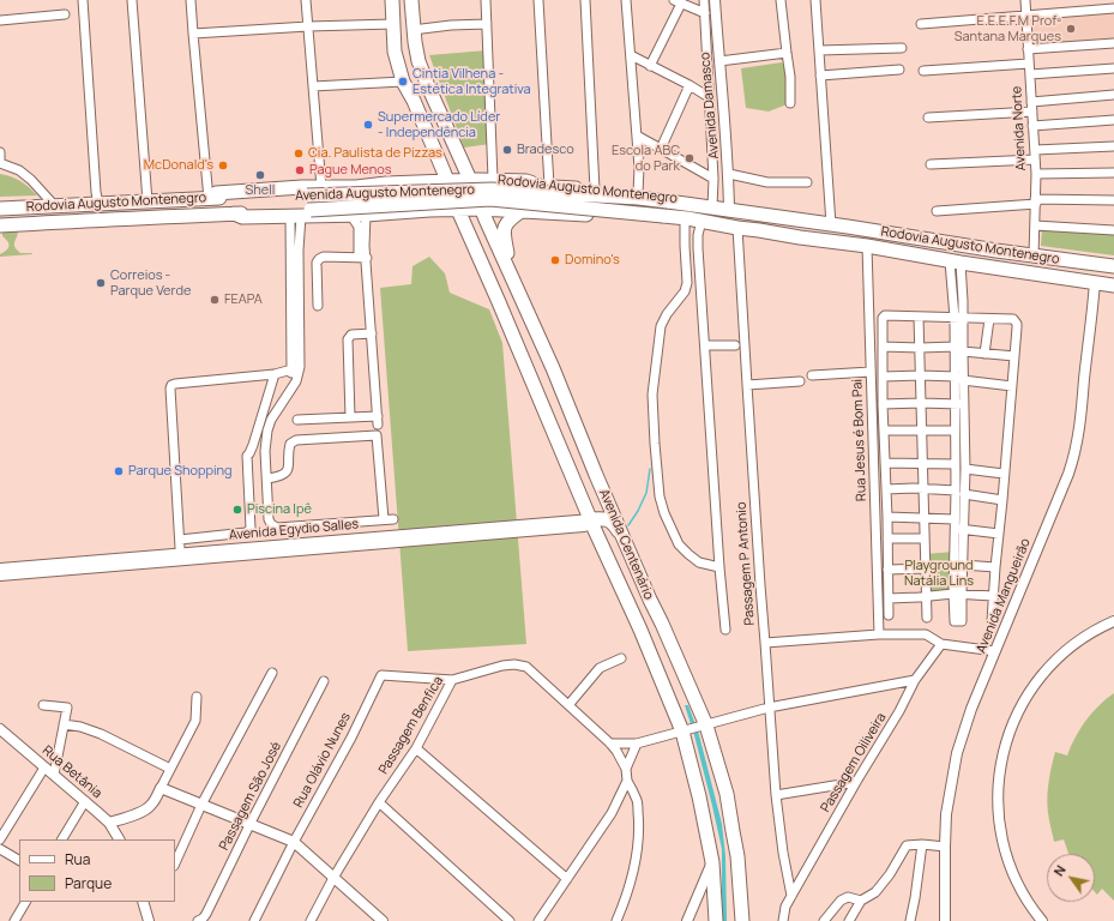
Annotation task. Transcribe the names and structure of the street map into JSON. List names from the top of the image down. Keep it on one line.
{"streets":{"main road":["Rodovia Augusto Montenegro","Avenida Augusto Montenegro","Avenida Centenário"],"street":["Avenida Damasco","Avenida Norte","Rua Jesus é Bom Pai","Avenida Egydio Salles","Passagem P Antonio","Avenida Mangueirão","Passagem Benfica","Rua Olávio Nunes","Passagem Oiliveira","Rua Betânia","Passagem São José"]},"crossings":[["Avenida Damasco","Rodovia Augusto Montenegro"],["Avenida Damasco","Avenida Augusto Montenegro"],["Avenida Norte","Rodovia Augusto Montenegro"],["Rodovia Augusto Montenegro","Avenida Augusto Montenegro"],["Rodovia Augusto Montenegro","Rua Jesus é Bom Pai"],["Rodovia Augusto Montenegro","Avenida Centenário"],["Rodovia Augusto Montenegro","Passagem P Antonio"],["Rodovia Augusto Montenegro","Avenida Mangueirão"],["Avenida Egydio Salles","Avenida Centenário"],["Passagem P Antonio","Passagem Oiliveira"],["Passagem Benfica","Rua Olávio Nunes"]],"parks":["Playground Natália Lins"],"places":["E.E.E.F.M Profº Santana Marques","Cintia Vilhena - Estética Integrativa","Supermercado Líder - Independência","Bradesco","Cia. Paulista de Pizzas","Escola ABC do Park","McDonald's","Pague Menos","Shell","Domino's","Correios - Parque Verde","FEAPA","Parque Shopping","Piscina Ipê"],"legend":["Rua","Parque"],"north":"top left"}
